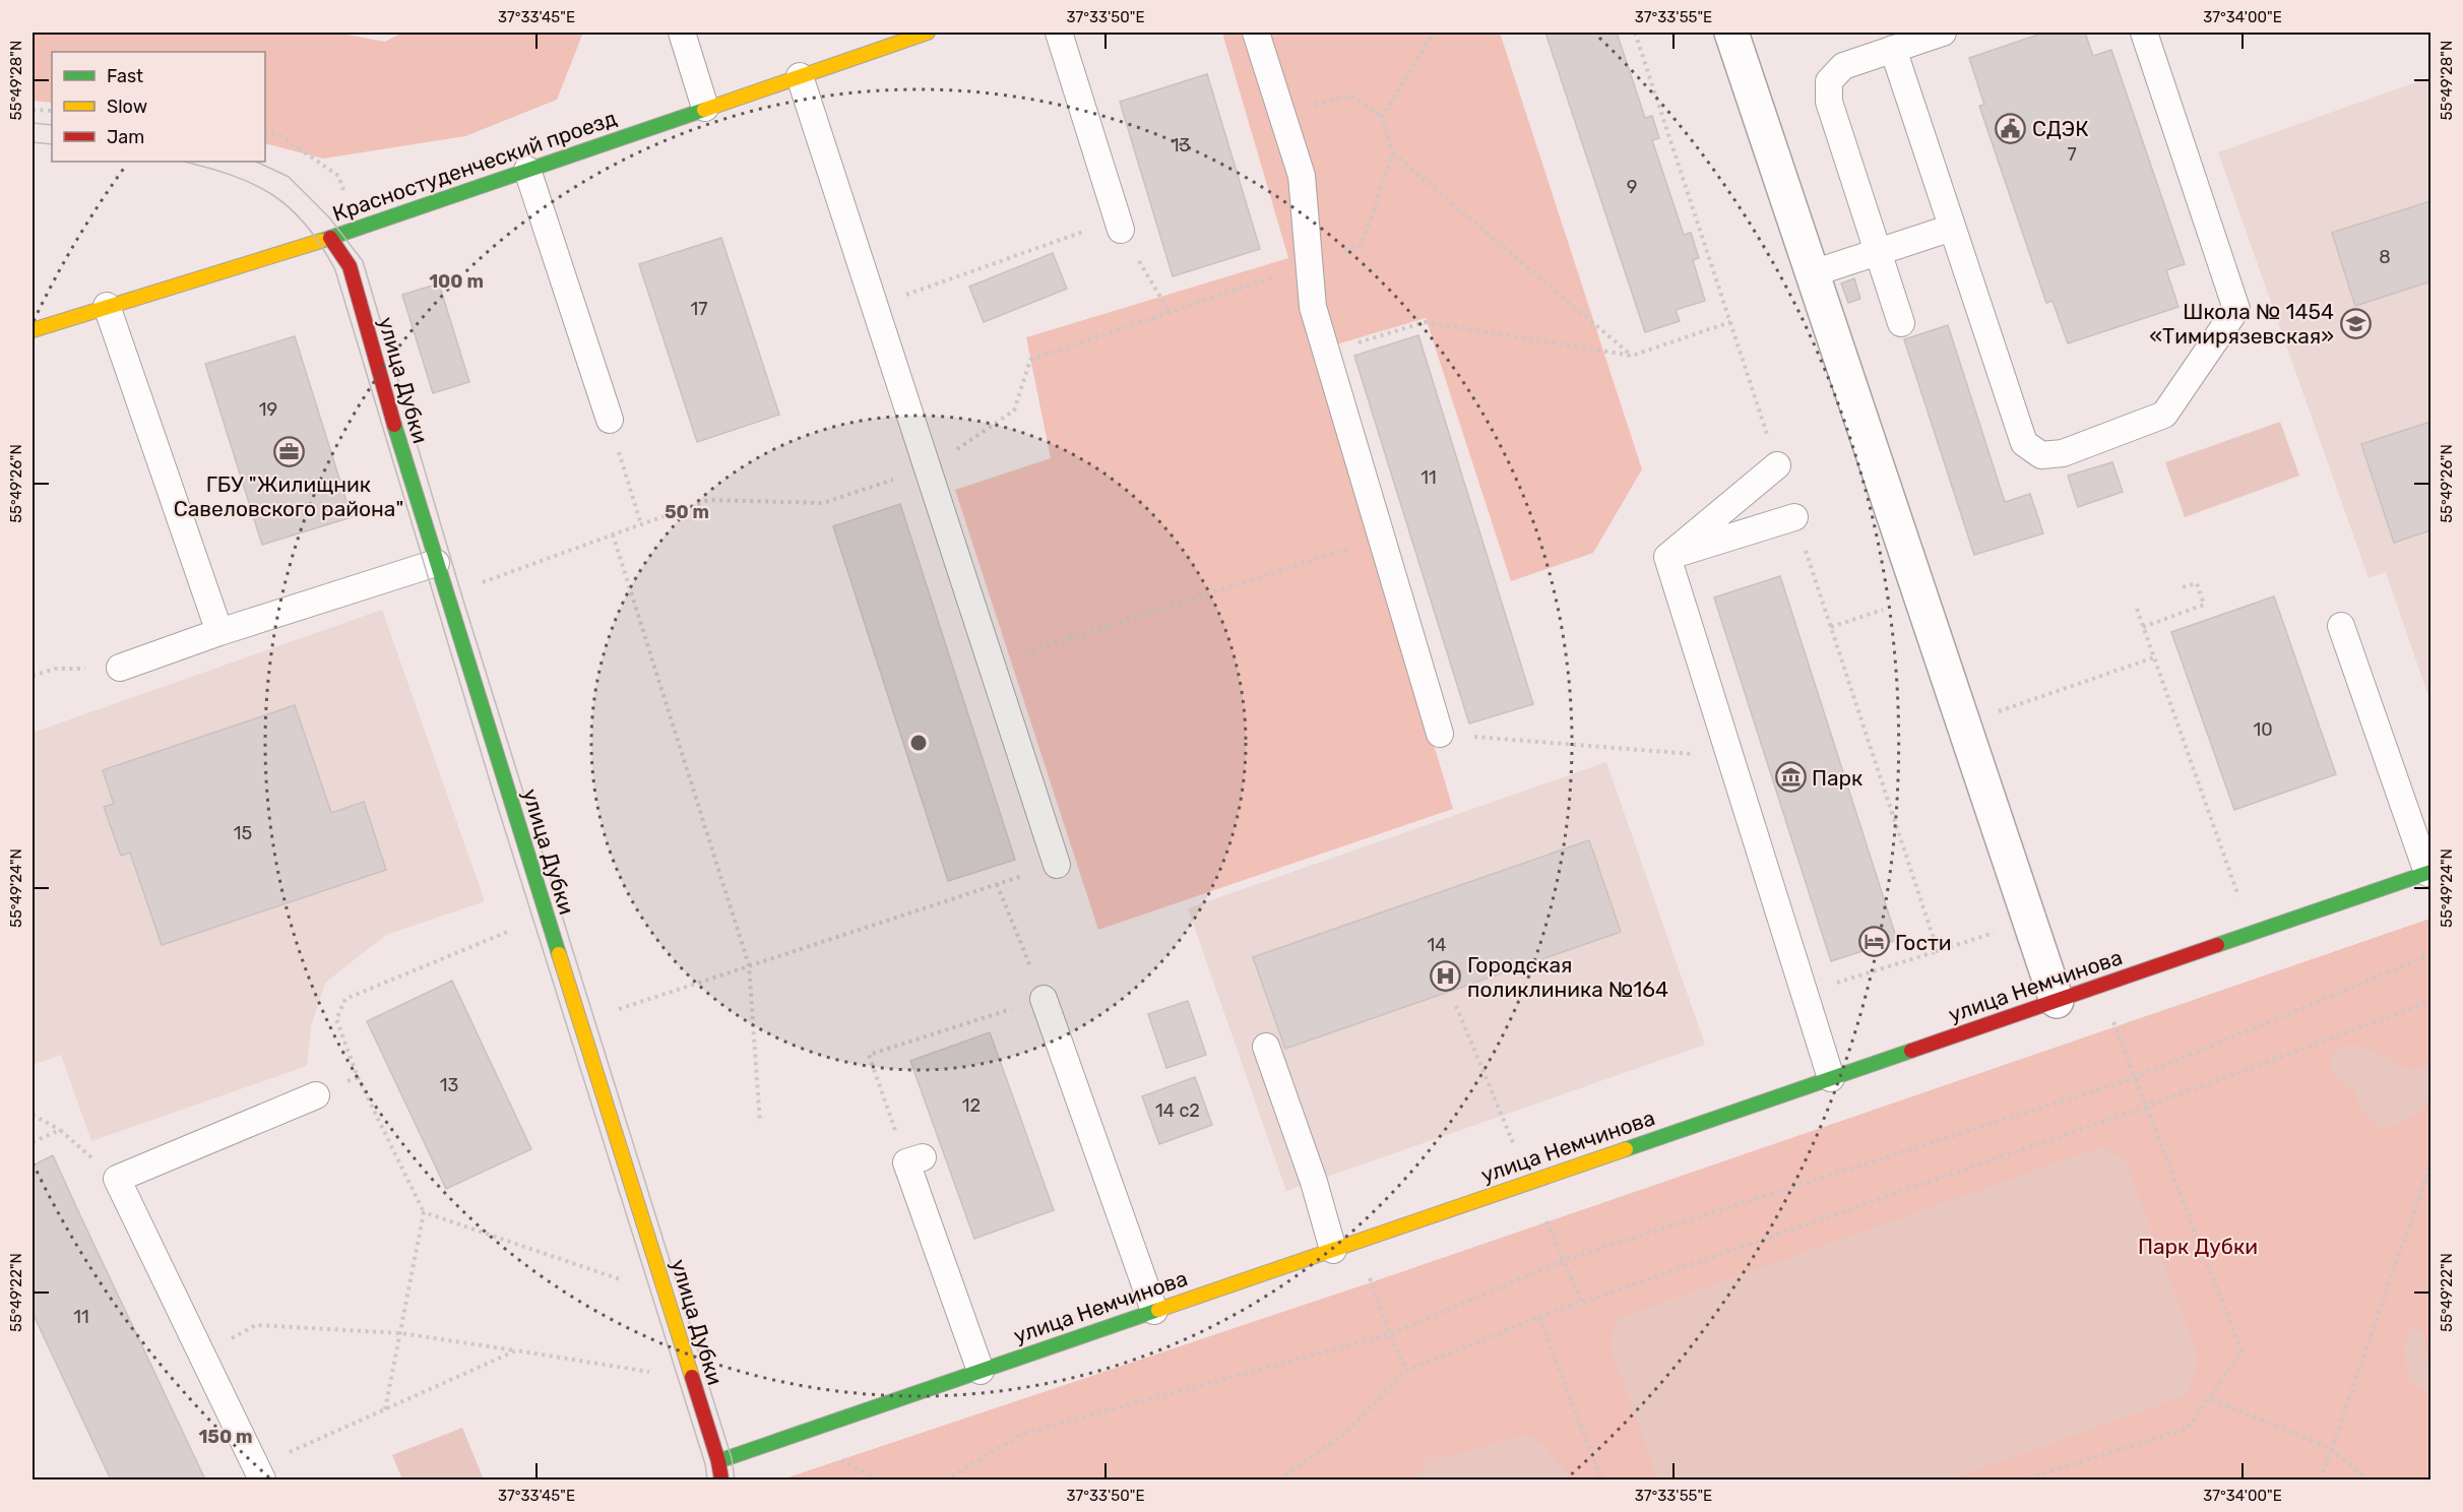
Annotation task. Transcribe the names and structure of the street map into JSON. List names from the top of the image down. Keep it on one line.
{"streets":{"street":["Красностуденческий проезд","улица Дубки","улица Немчинова"]},"crossings":[["Красностуденческий проезд","улица Дубки"],["улица Дубки","улица Немчинова"]],"parks":["Парк Дубки"],"places":{"public building":["СДЭК"],"school or university":["Школа № 1454 «Тимирязевская»"],"office":["ГБУ \"Жилищник Савеловского района\""],"museum":["Парк"],"hotel":["Гости"],"hospital":["Городская поликлиника №164"]},"house_numbers":["13","7","9","8","17","19","11","10","15","14","13","12","14 с2","11"],"legend":["Fast","Slow","Jam"],"coordinates":["37°33'45\"E","37°33'50\"E","37°33'55\"E","37°34'00\"E","55°49'28\"N","55°49'26\"N","55°49'24\"N","55°49'22\"N"],"rings":["100 m","50 m","150 m"]}
